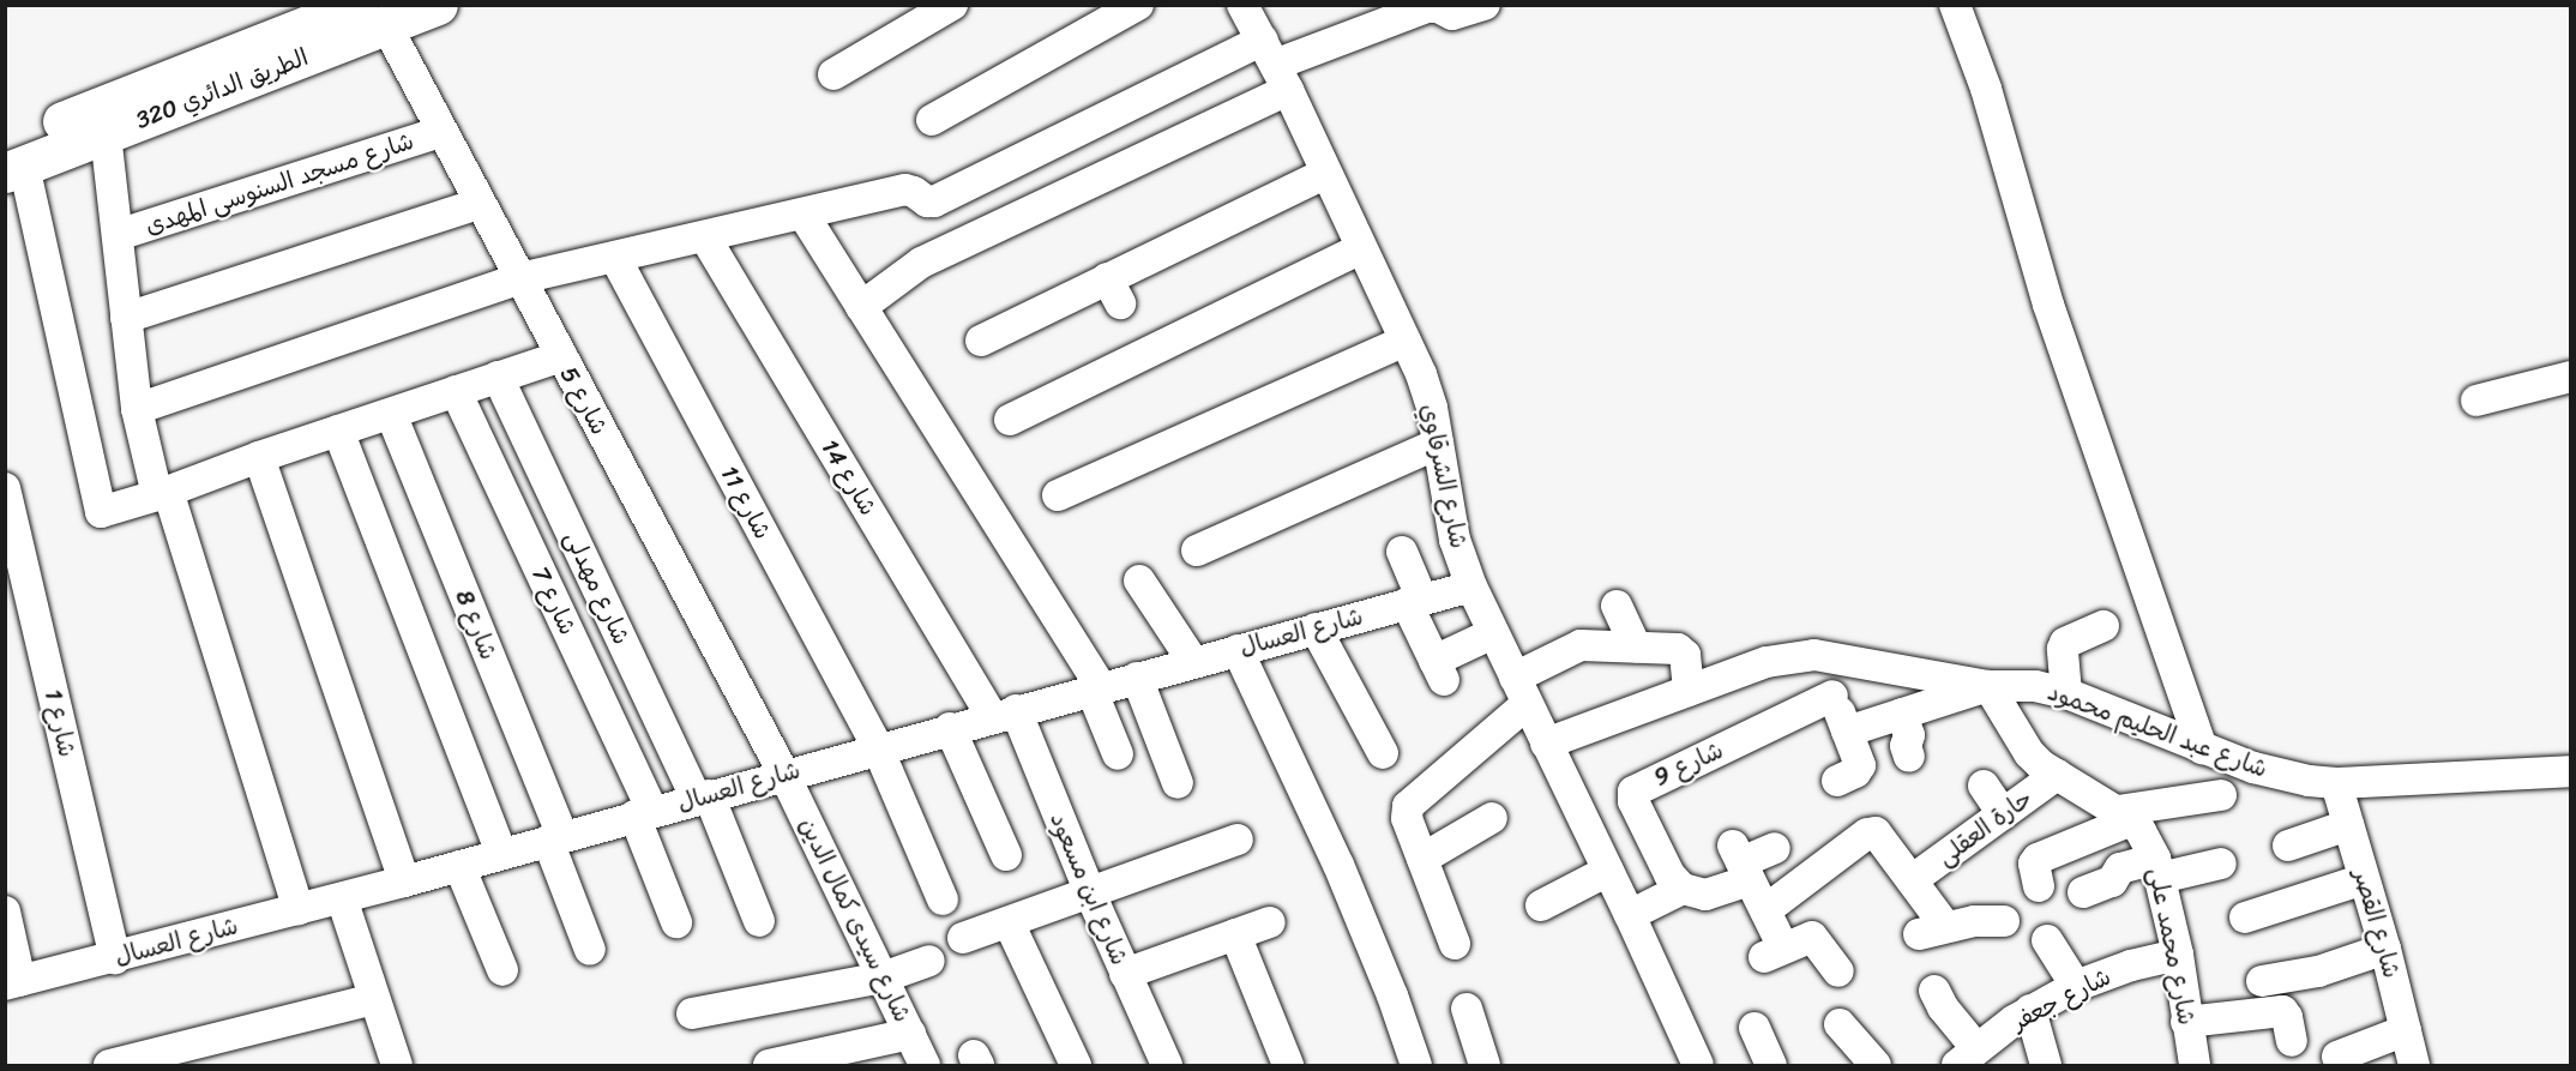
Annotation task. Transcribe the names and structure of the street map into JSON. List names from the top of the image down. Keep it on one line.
{"streets":{"main road":["الطريق الدائري 320"],"street":["شارع مسجد السنوسى المهدى","شارع 5","شارع الشرقاوي","شارع 14","شارع 11","شارع مهدلى","شارع 7","شارع 8","شارع العسال","شارع 1","شارع عبد الحليم محمود","شارع 9","حارة العقلى","شارع ابن مسعود","شارع سيدى كمال الدين","شارع القصر","شارع محمد على","شارع جعفر"]},"crossings":[["الطريق الدائري 320","شارع 5"],["شارع مسجد السنوسى المهدى","شارع 5"],["شارع 5","شارع العسال"],["شارع 5","شارع سيدى كمال الدين"],["شارع الشرقاوي","شارع العسال"],["شارع الشرقاوي","شارع عبد الحليم محمود"],["شارع 14","شارع العسال"],["شارع 14","شارع ابن مسعود"],["شارع 11","شارع العسال"],["شارع مهدلى","شارع العسال"],["شارع 7","شارع العسال"],["شارع 8","شارع العسال"],["شارع العسال","شارع 1"],["شارع العسال","شارع ابن مسعود"],["شارع العسال","شارع سيدى كمال الدين"],["شارع عبد الحليم محمود","شارع القصر"],["شارع عبد الحليم محمود","شارع محمد على"],["حارة العقلى","شارع محمد على"],["شارع محمد على","شارع جعفر"]]}
